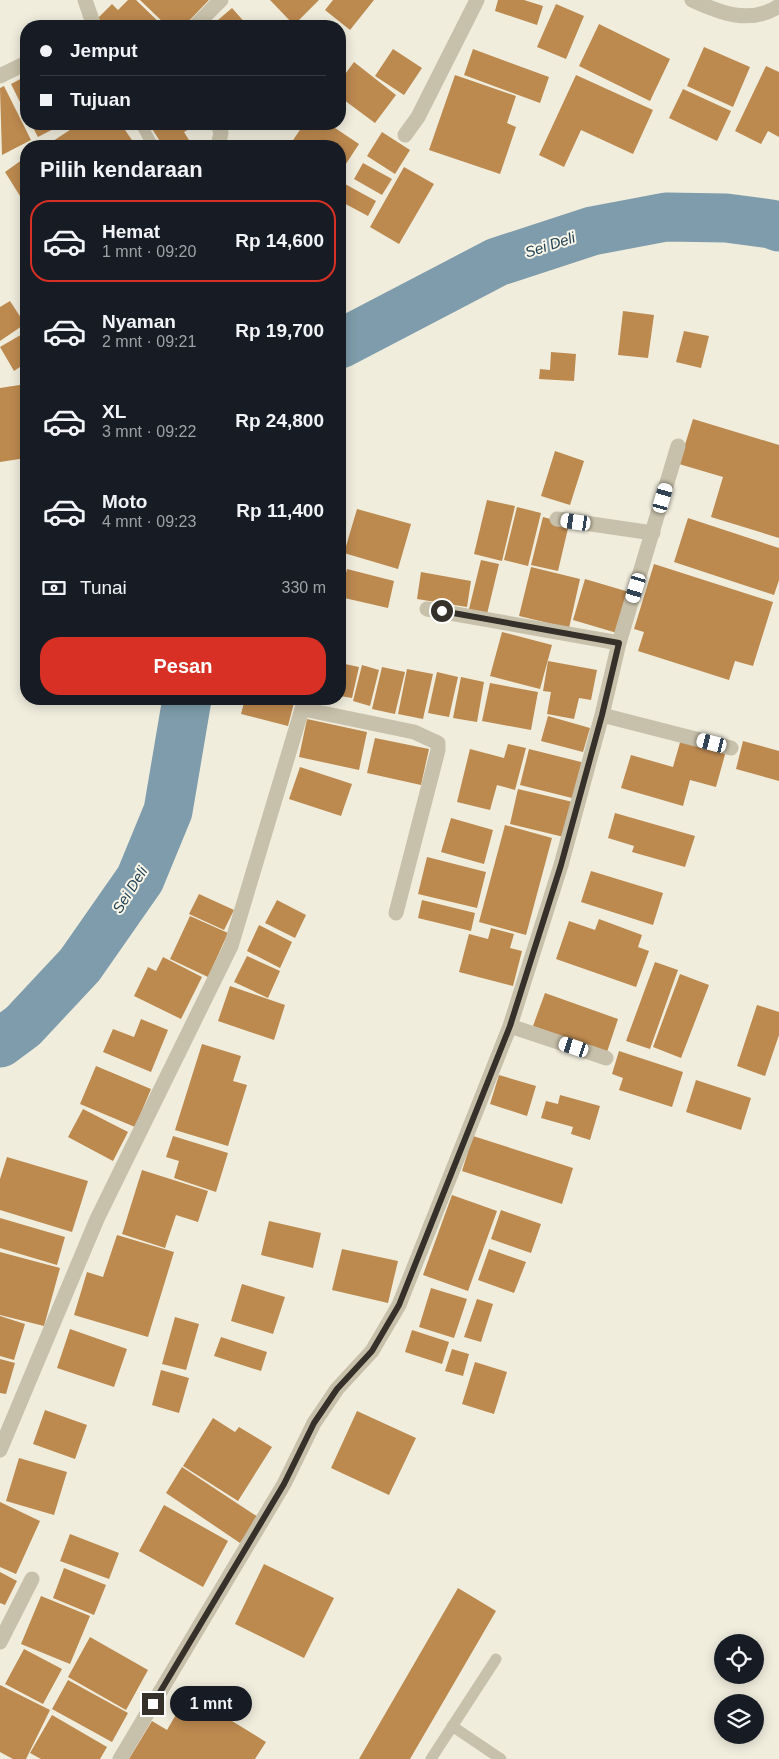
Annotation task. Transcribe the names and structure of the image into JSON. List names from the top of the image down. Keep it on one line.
{"water":["Sei Deli"],"page":{"banner":["Jemput","Tujuan"],"heading":"Pilih kendaraan","list":[{"name":"Hemat","note":"1 mnt · 09:20","value":"Rp 14,600"},{"name":"Nyaman","note":"2 mnt · 09:21","value":"Rp 19,700"},{"name":"XL","note":"3 mnt · 09:22","value":"Rp 24,800"},{"name":"Moto","note":"4 mnt · 09:23","value":"Rp 11,400"}],"pay":["Tunai","330 m"],"buttons":"Pesan","bubble":"1 mnt"}}
